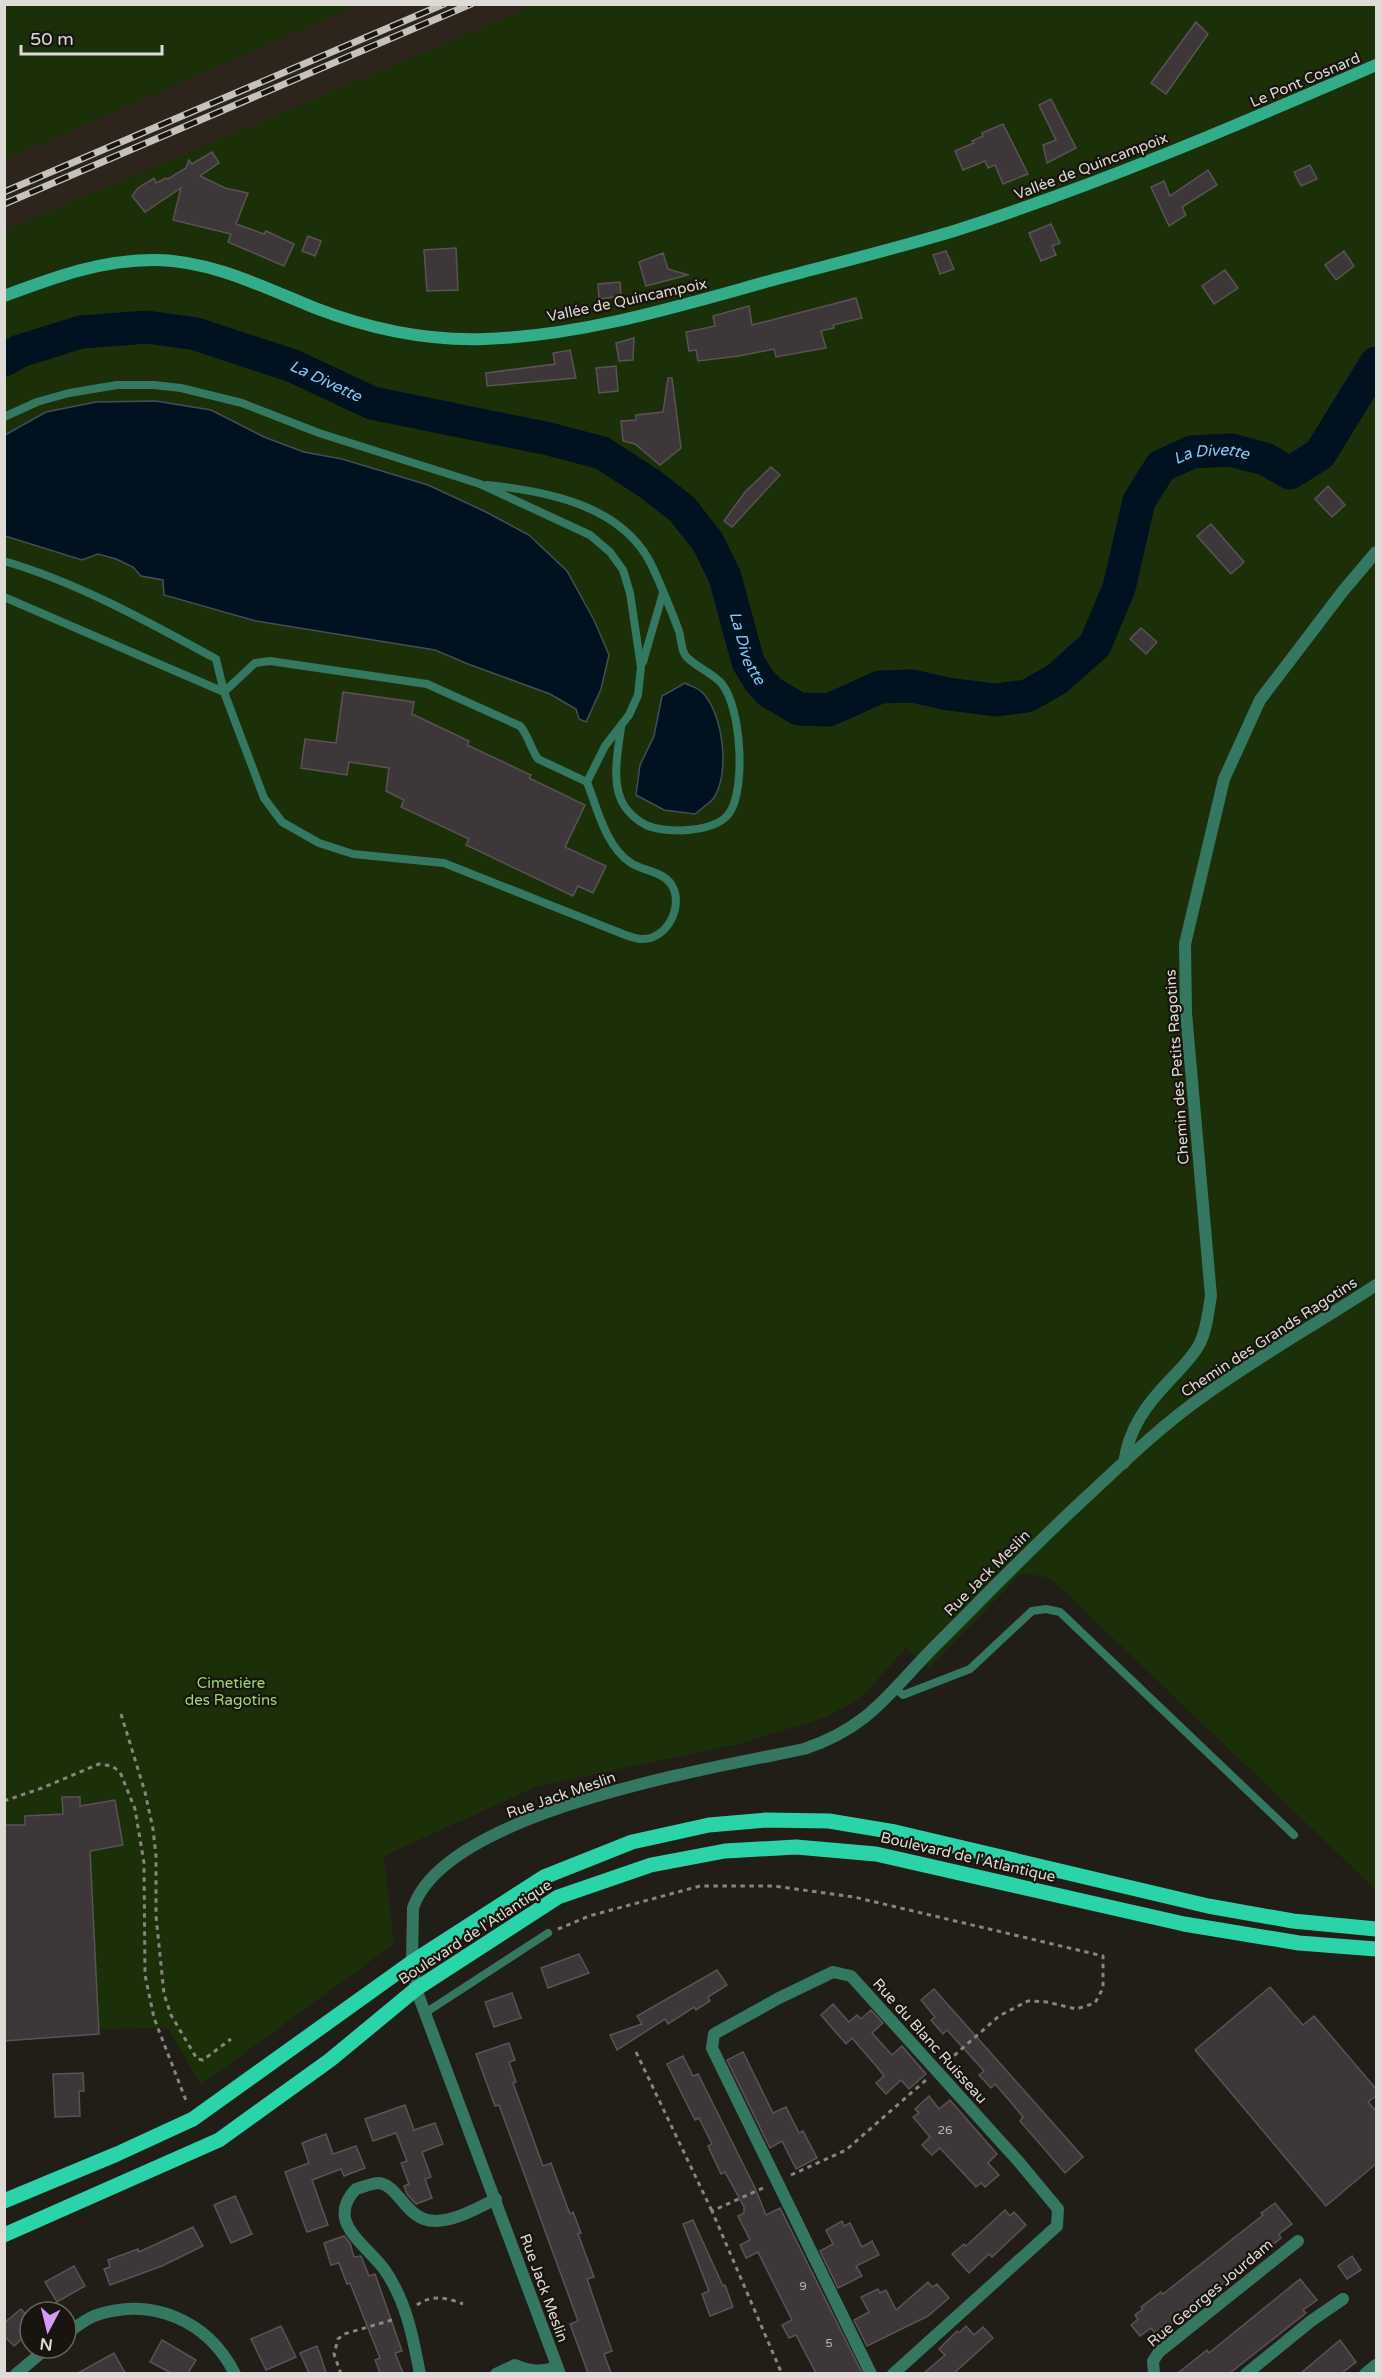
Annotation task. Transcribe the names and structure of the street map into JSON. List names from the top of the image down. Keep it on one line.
{"streets":{"main road":["Le Pont Cosnard","Vallée de Quincampoix","Boulevard de l'Atlantique"],"street":["Chemin des Petits Ragotins","Chemin des Grands Ragotins","Rue Jack Meslin","Rue du Blanc Ruisseau","Rue Georges Jourdam"]},"crossings":[["Le Pont Cosnard","Vallée de Quincampoix"],["Chemin des Petits Ragotins","Chemin des Grands Ragotins"],["Chemin des Petits Ragotins","Rue Jack Meslin"],["Chemin des Grands Ragotins","Rue Jack Meslin"],["Rue Jack Meslin","Boulevard de l'Atlantique"]],"water":["La Divette"],"parks":["Cimetière des Ragotins"],"house_numbers":["26","9","5"],"scale_bar":"50 m","north":"bottom"}
